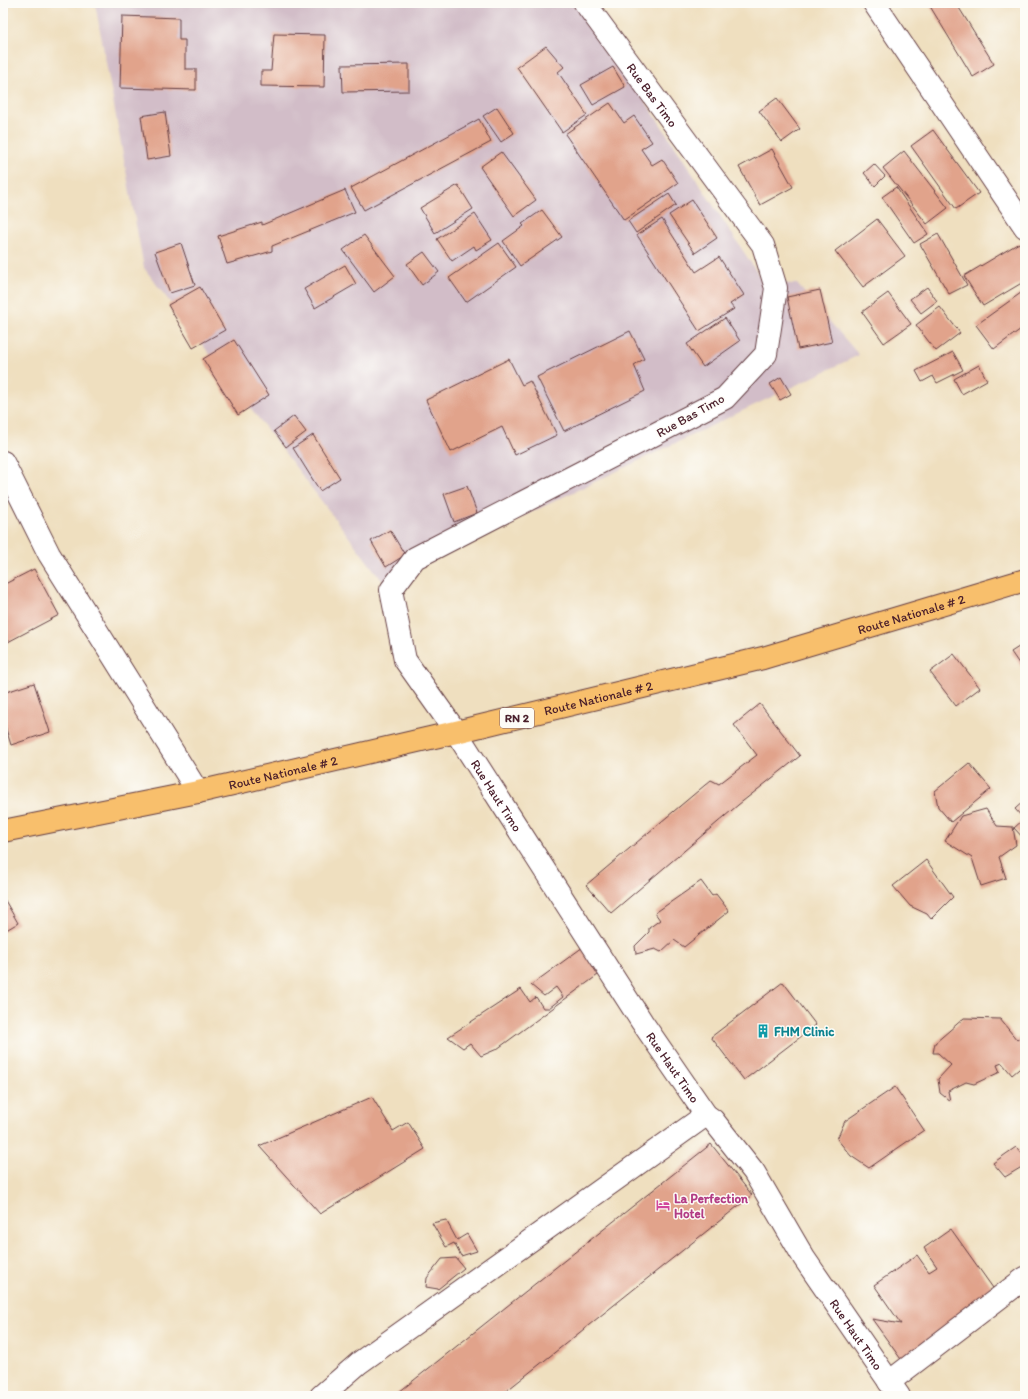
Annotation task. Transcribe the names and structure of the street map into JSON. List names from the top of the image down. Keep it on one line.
{"streets":{"main road":["Route Nationale # 2","RN 2"],"street":["Rue Bas Timo","Rue Haut Timo"]},"crossings":[["Rue Bas Timo","Route Nationale # 2"],["Rue Bas Timo","Rue Haut Timo"],["Route Nationale # 2","Rue Haut Timo"]],"places":{"building":["FHM Clinic"],"hotel":["La Perfection Hotel"]}}
